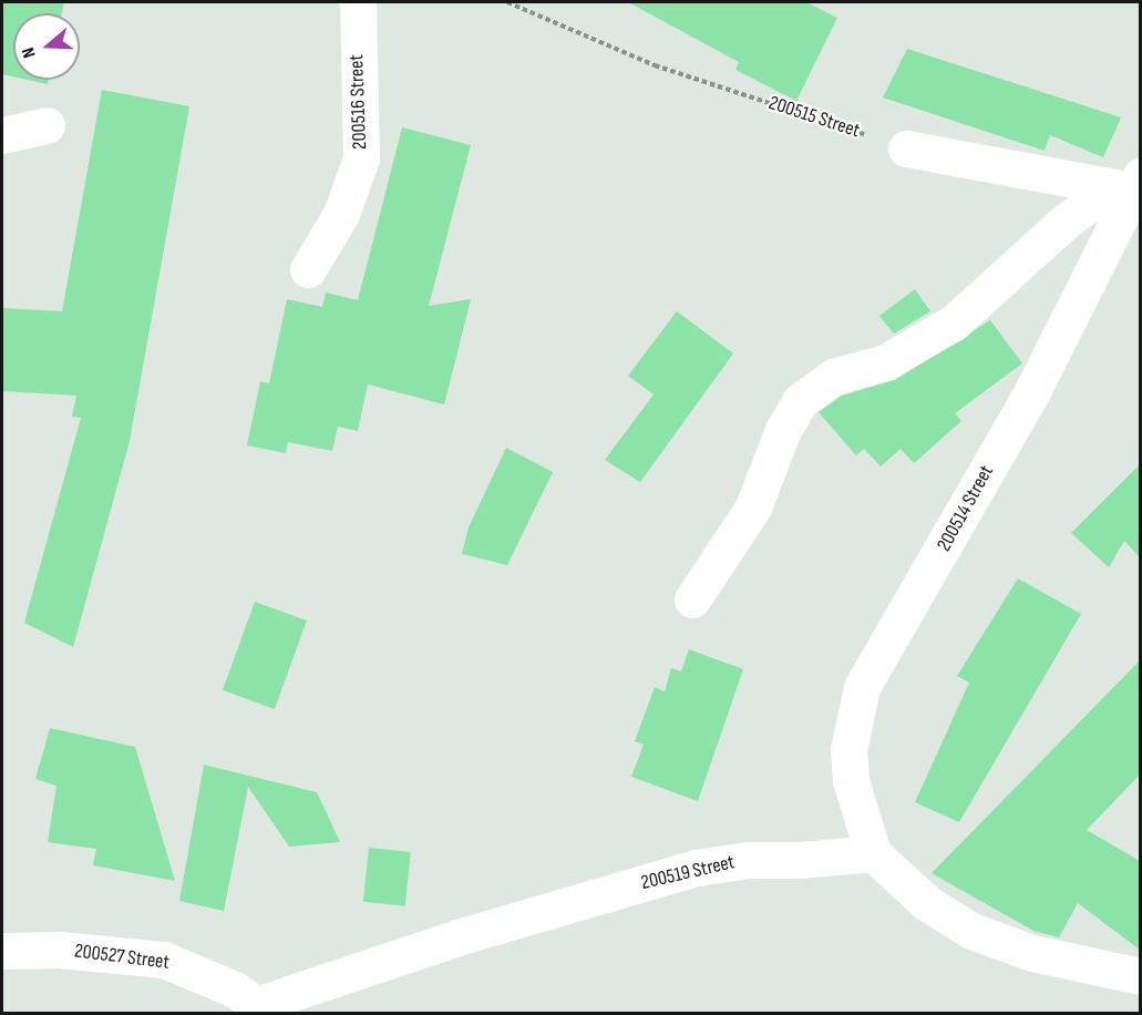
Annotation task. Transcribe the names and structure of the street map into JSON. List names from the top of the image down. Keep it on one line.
{"streets":{"street":["200516 Street","200514 Street","200519 Street","200527 Street"],"path":["200515 Street"]},"crossings":[["200514 Street","200519 Street"],["200519 Street","200527 Street"]],"north":"left"}
